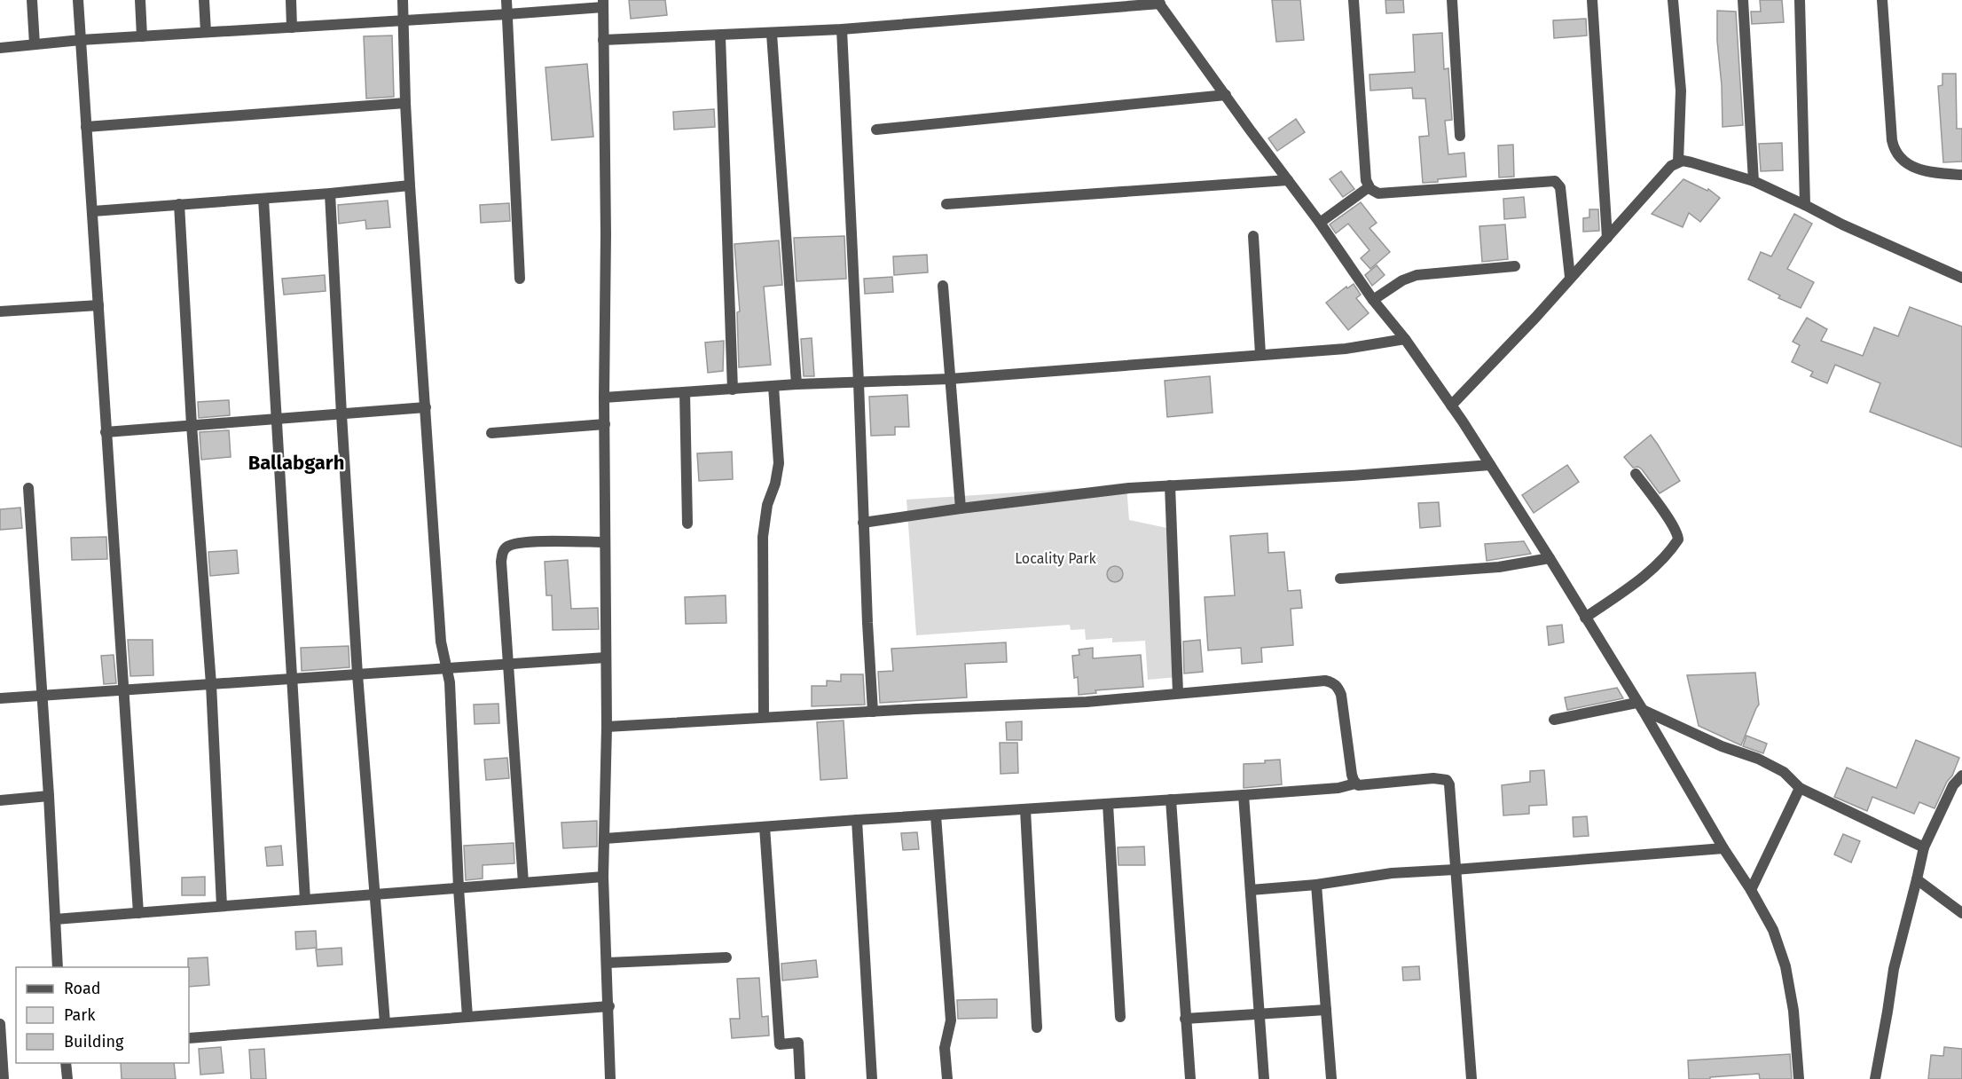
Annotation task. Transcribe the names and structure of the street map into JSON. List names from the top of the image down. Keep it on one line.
{"districts":["Ballabgarh"],"parks":["Locality Park"],"legend":["Road","Park","Building"]}
